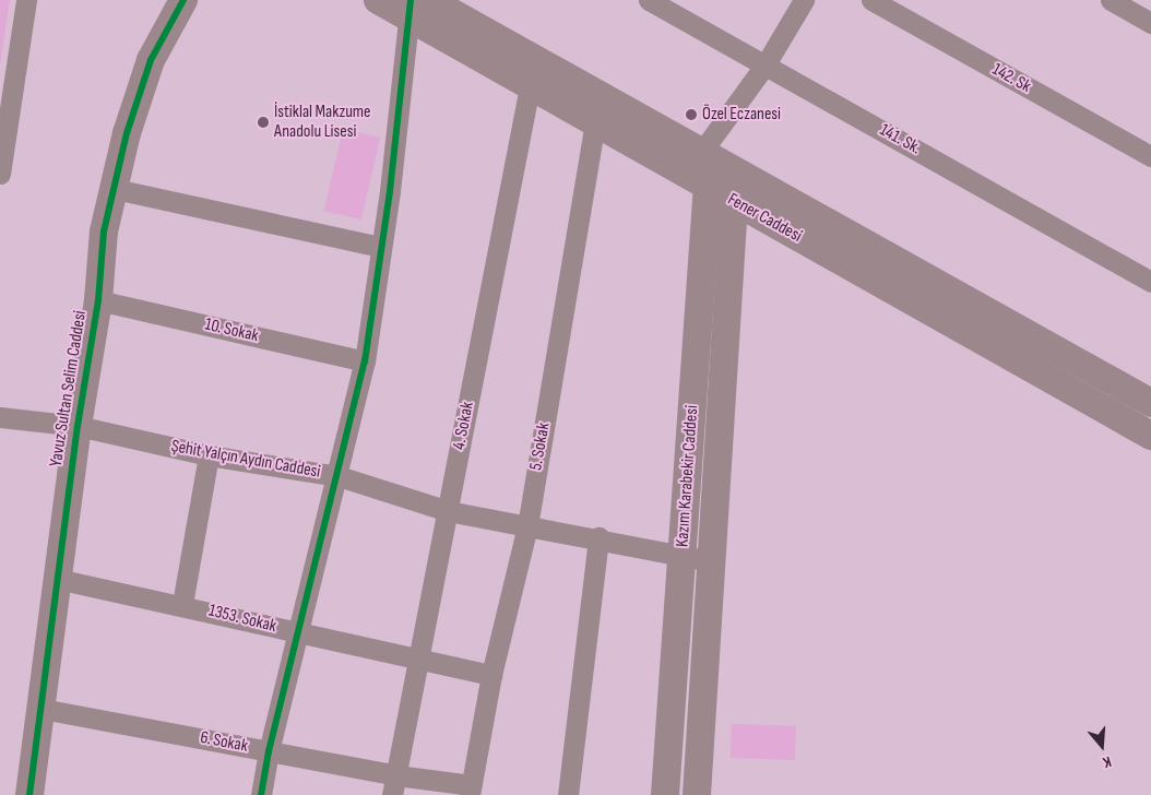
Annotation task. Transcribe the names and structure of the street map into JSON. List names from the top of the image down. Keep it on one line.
{"streets":{"street":["142. Sk","141. Sk.","Fener Caddesi","10. Sokak","Yavuz Sultan Selim Caddesi","4. Sokak","5. Sokak","Şehit Yalçın Aydın Caddesi","Kazım Karabekir Caddesi","1353. Sokak","6. Sokak"]},"crossings":[["Fener Caddesi","4. Sokak"],["Fener Caddesi","5. Sokak"],["Fener Caddesi","Kazım Karabekir Caddesi"],["10. Sokak","Yavuz Sultan Selim Caddesi"],["Yavuz Sultan Selim Caddesi","Şehit Yalçın Aydın Caddesi"],["Yavuz Sultan Selim Caddesi","1353. Sokak"],["Yavuz Sultan Selim Caddesi","6. Sokak"],["4. Sokak","Şehit Yalçın Aydın Caddesi"],["4. Sokak","1353. Sokak"],["4. Sokak","6. Sokak"],["5. Sokak","Şehit Yalçın Aydın Caddesi"],["5. Sokak","1353. Sokak"],["5. Sokak","6. Sokak"],["Şehit Yalçın Aydın Caddesi","Kazım Karabekir Caddesi"]],"places":["Özel Eczanesi","İstiklal Makzume Anadolu Lisesi"],"north":"bottom"}
